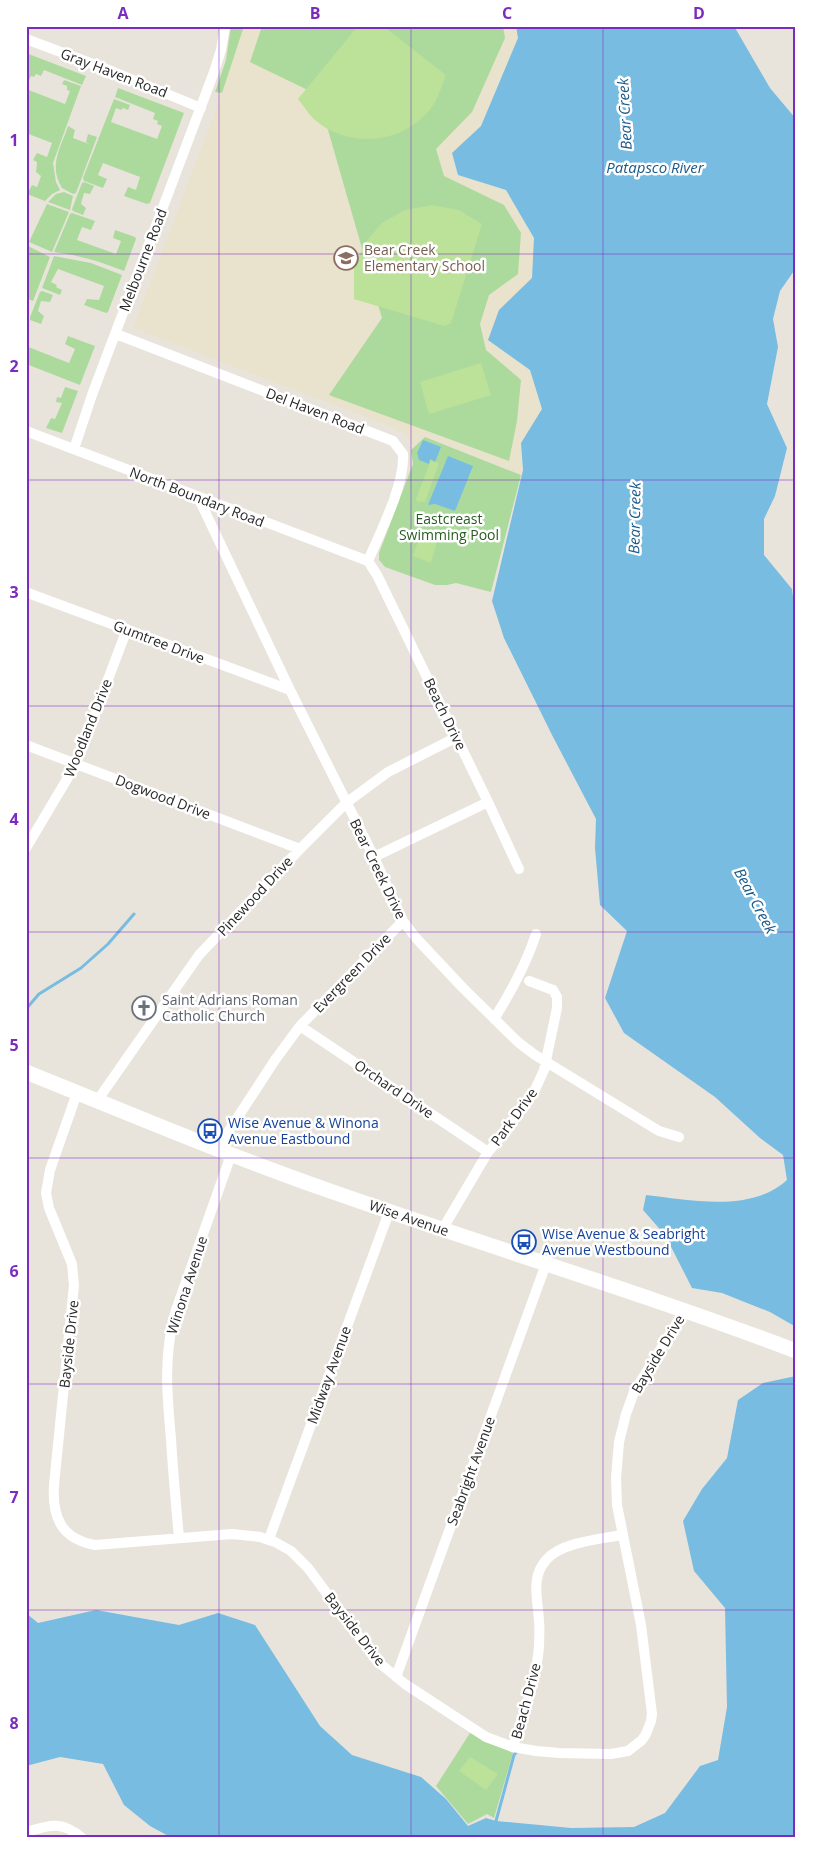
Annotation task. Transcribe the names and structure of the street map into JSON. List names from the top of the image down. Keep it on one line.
{"streets":{"main road":["Wise Avenue"],"street":["Gray Haven Road","Melbourne Road","Del Haven Road","North Boundary Road","Gumtree Drive","Beach Drive","Woodland Drive","Dogwood Drive","Bear Creek Drive","Pinewood Drive","Evergreen Drive","Orchard Drive","Park Drive","Winona Avenue","Bayside Drive","Midway Avenue","Seabright Avenue"]},"crossings":[["Gray Haven Road","Melbourne Road"],["Melbourne Road","Del Haven Road"],["Melbourne Road","North Boundary Road"],["Del Haven Road","North Boundary Road"],["Del Haven Road","Beach Drive"],["North Boundary Road","Beach Drive"],["North Boundary Road","Bear Creek Drive"],["Gumtree Drive","Woodland Drive"],["Gumtree Drive","Bear Creek Drive"],["Beach Drive","Pinewood Drive"],["Beach Drive","Bayside Drive"],["Woodland Drive","Dogwood Drive"],["Dogwood Drive","Pinewood Drive"],["Bear Creek Drive","Pinewood Drive"],["Bear Creek Drive","Evergreen Drive"],["Bear Creek Drive","Park Drive"],["Pinewood Drive","Wise Avenue"],["Evergreen Drive","Orchard Drive"],["Evergreen Drive","Wise Avenue"],["Evergreen Drive","Winona Avenue"],["Orchard Drive","Park Drive"],["Park Drive","Wise Avenue"],["Wise Avenue","Winona Avenue"],["Wise Avenue","Bayside Drive"],["Wise Avenue","Midway Avenue"],["Wise Avenue","Seabright Avenue"],["Winona Avenue","Bayside Drive"],["Bayside Drive","Midway Avenue"],["Bayside Drive","Seabright Avenue"]],"water":["Bear Creek","Patapsco River"],"parks":["Eastcreast Swimming Pool"],"places":{"school or university":["Bear Creek Elementary School"],"church":["Saint Adrians Roman Catholic Church"],"bus stop":["Wise Avenue & Winona Avenue Eastbound","Wise Avenue & Seabright Avenue Westbound"]},"grid":{"columns":["A","B","C","D"],"rows":["1","2","3","4","5","6","7","8"]}}
